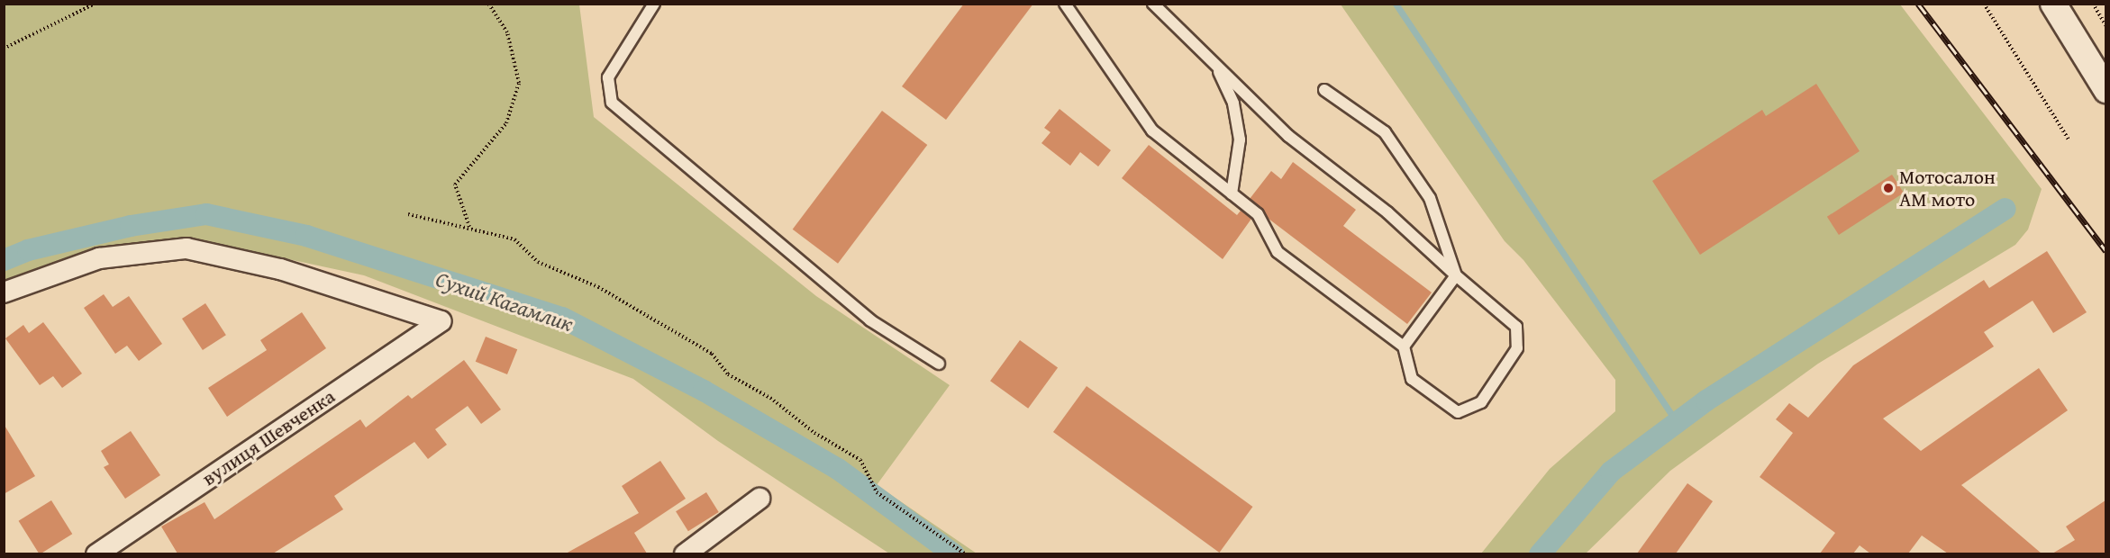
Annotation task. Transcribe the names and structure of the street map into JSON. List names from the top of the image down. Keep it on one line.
{"streets":{"street":["вулиця Шевченка"]},"water":["Сухий Кагамлик"],"places":["Мотосалон АМ мото"]}
